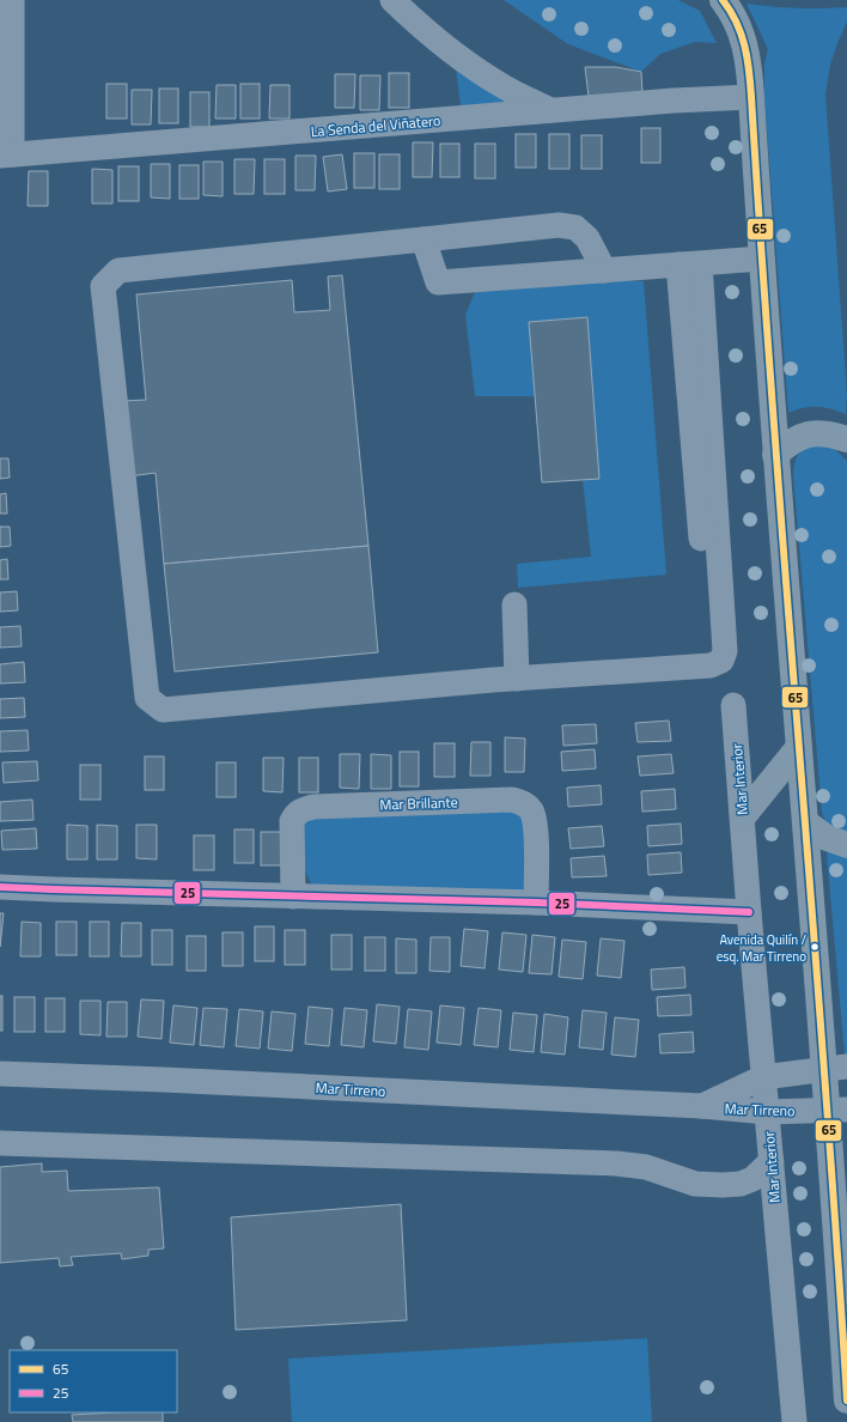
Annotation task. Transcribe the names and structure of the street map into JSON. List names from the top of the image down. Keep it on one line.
{"streets":{"street":["La Senda del Viñatero","Mar Interior","Mar Brillante","Mar Tirreno"]},"crossings":[["Mar Interior","Mar Tirreno"]],"places":["Avenida Quilín / esq. Mar Tirreno"],"lines":["transit line 65","transit line 25"],"legend":["65","25"]}
